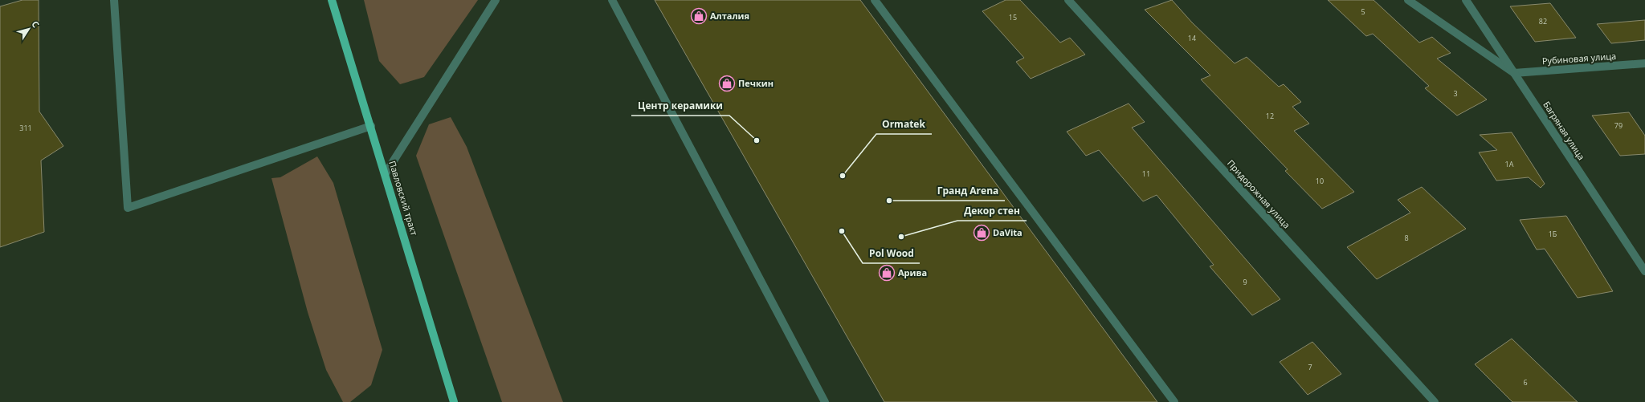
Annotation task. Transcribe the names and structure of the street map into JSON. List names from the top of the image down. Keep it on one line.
{"streets":{"main road":["Павловский тракт"],"street":["Рубиновая улица","Багряная улица","Придорожная улица"]},"crossings":[["Рубиновая улица","Багряная улица"]],"places":{"shop":["Алталия","Печкин","DaVita","Арива"],"other":["Центр керамики","Ormatek","Гранд Arena","Pol Wood","Декор стен"]},"house_numbers":["5","15","82","14","3","12","79","311","1А","11","10","1Б","8","9","7","6"],"north":"top right"}
